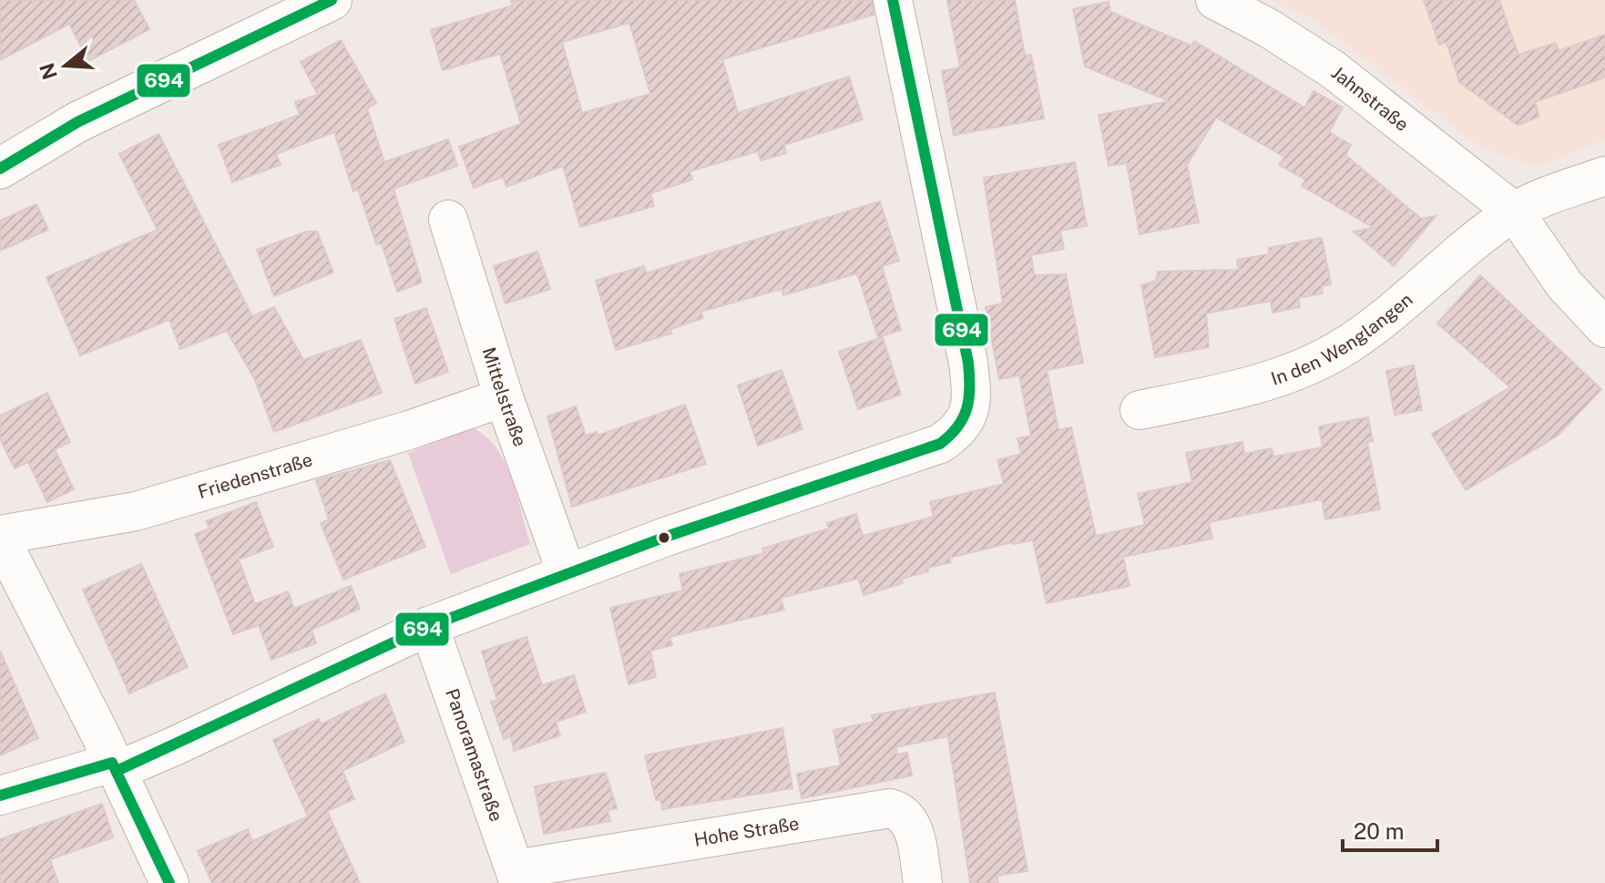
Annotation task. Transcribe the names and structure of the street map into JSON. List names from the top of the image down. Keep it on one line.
{"streets":{"street":["Jahnstraße","In den Wenglangen","Mittelstraße","Friedenstraße","Panoramastraße","Hohe Straße"]},"crossings":[["Jahnstraße","In den Wenglangen"],["Mittelstraße","Friedenstraße"],["Panoramastraße","Hohe Straße"]],"lines":["transit line 694"],"scale_bar":"20 m","north":"left"}
